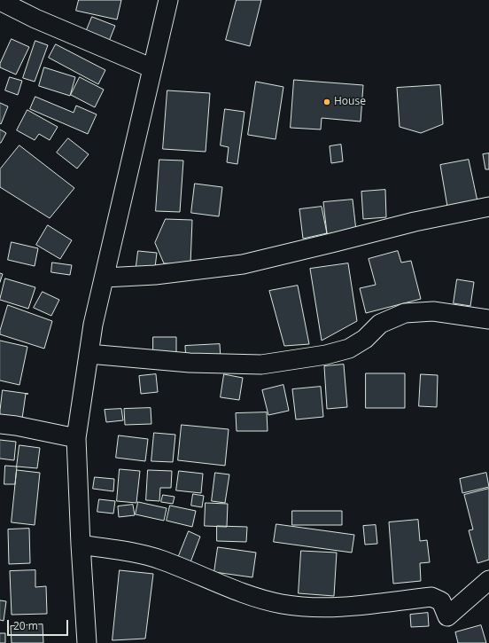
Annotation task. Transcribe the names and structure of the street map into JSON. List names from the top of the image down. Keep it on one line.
{"places":["House"],"scale_bar":"20 m"}
